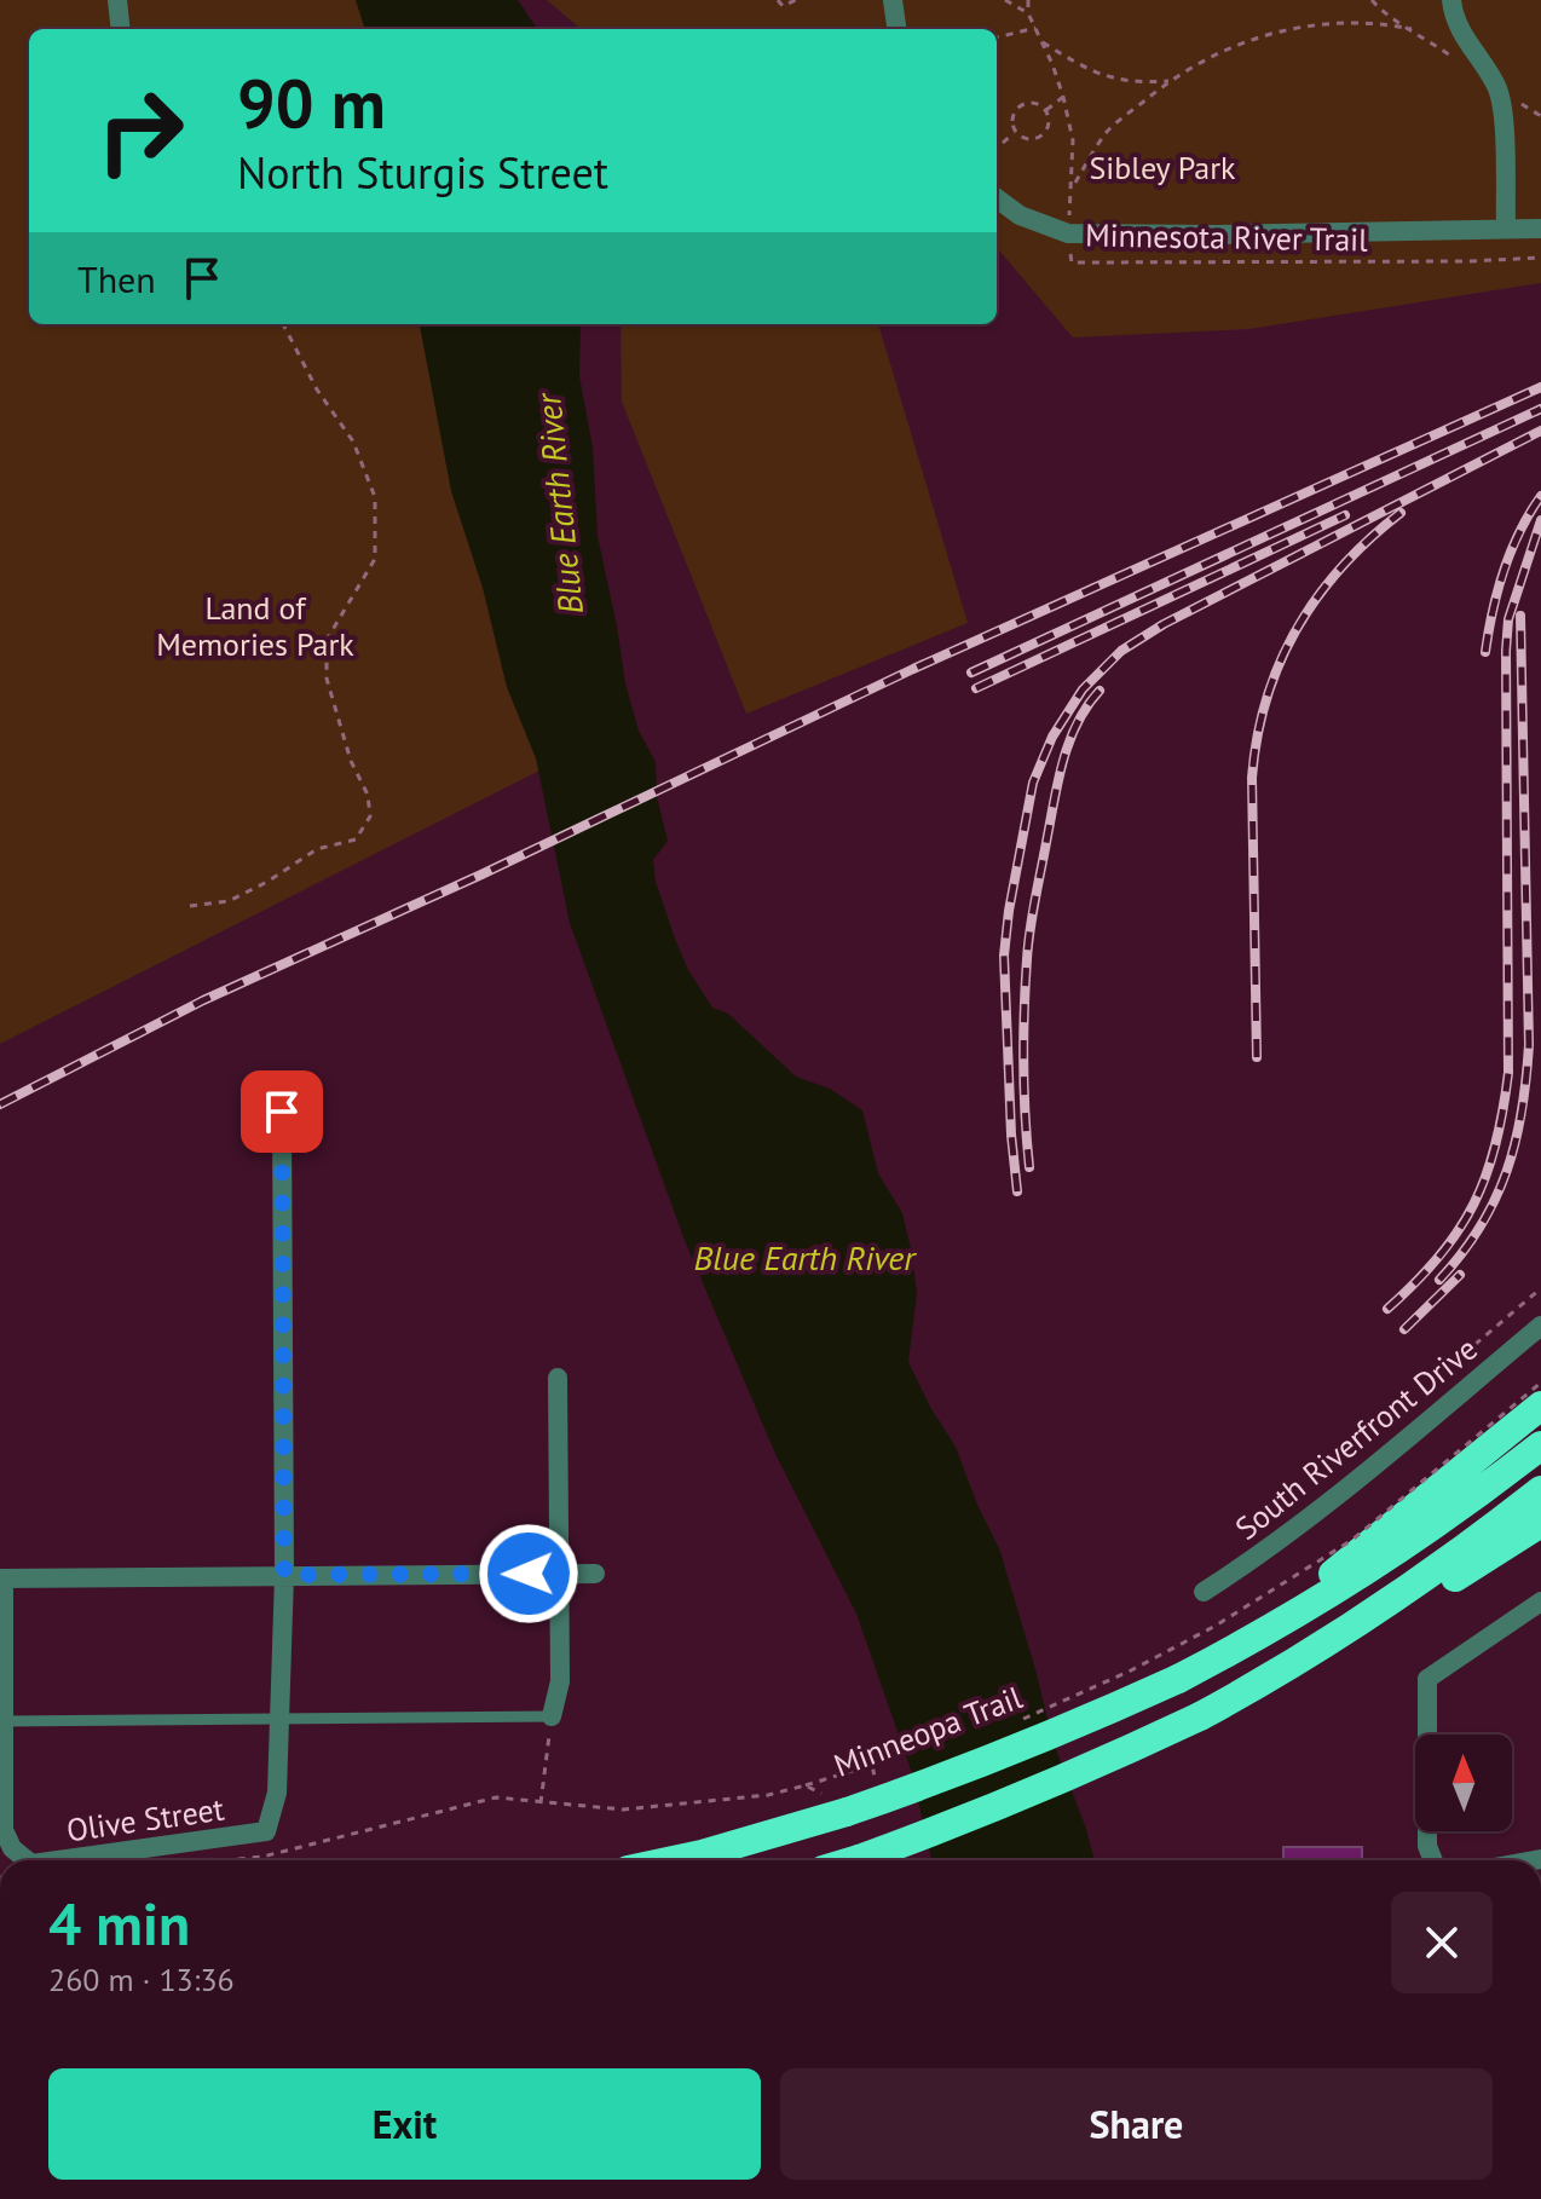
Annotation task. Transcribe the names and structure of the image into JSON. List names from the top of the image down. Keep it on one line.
{"streets":{"street":["South Riverfront Drive","Olive Street"],"path":["Minnesota River Trail","Minneopa Trail"]},"water":["Blue Earth River"],"parks":["Sibley Park","Land of Memories Park"],"north":"top","page":{"turn":["90 m","North Sturgis Street"],"then":"Then","heading":["4 min","260 m · 13:36"],"buttons":["Exit","Share"]}}
